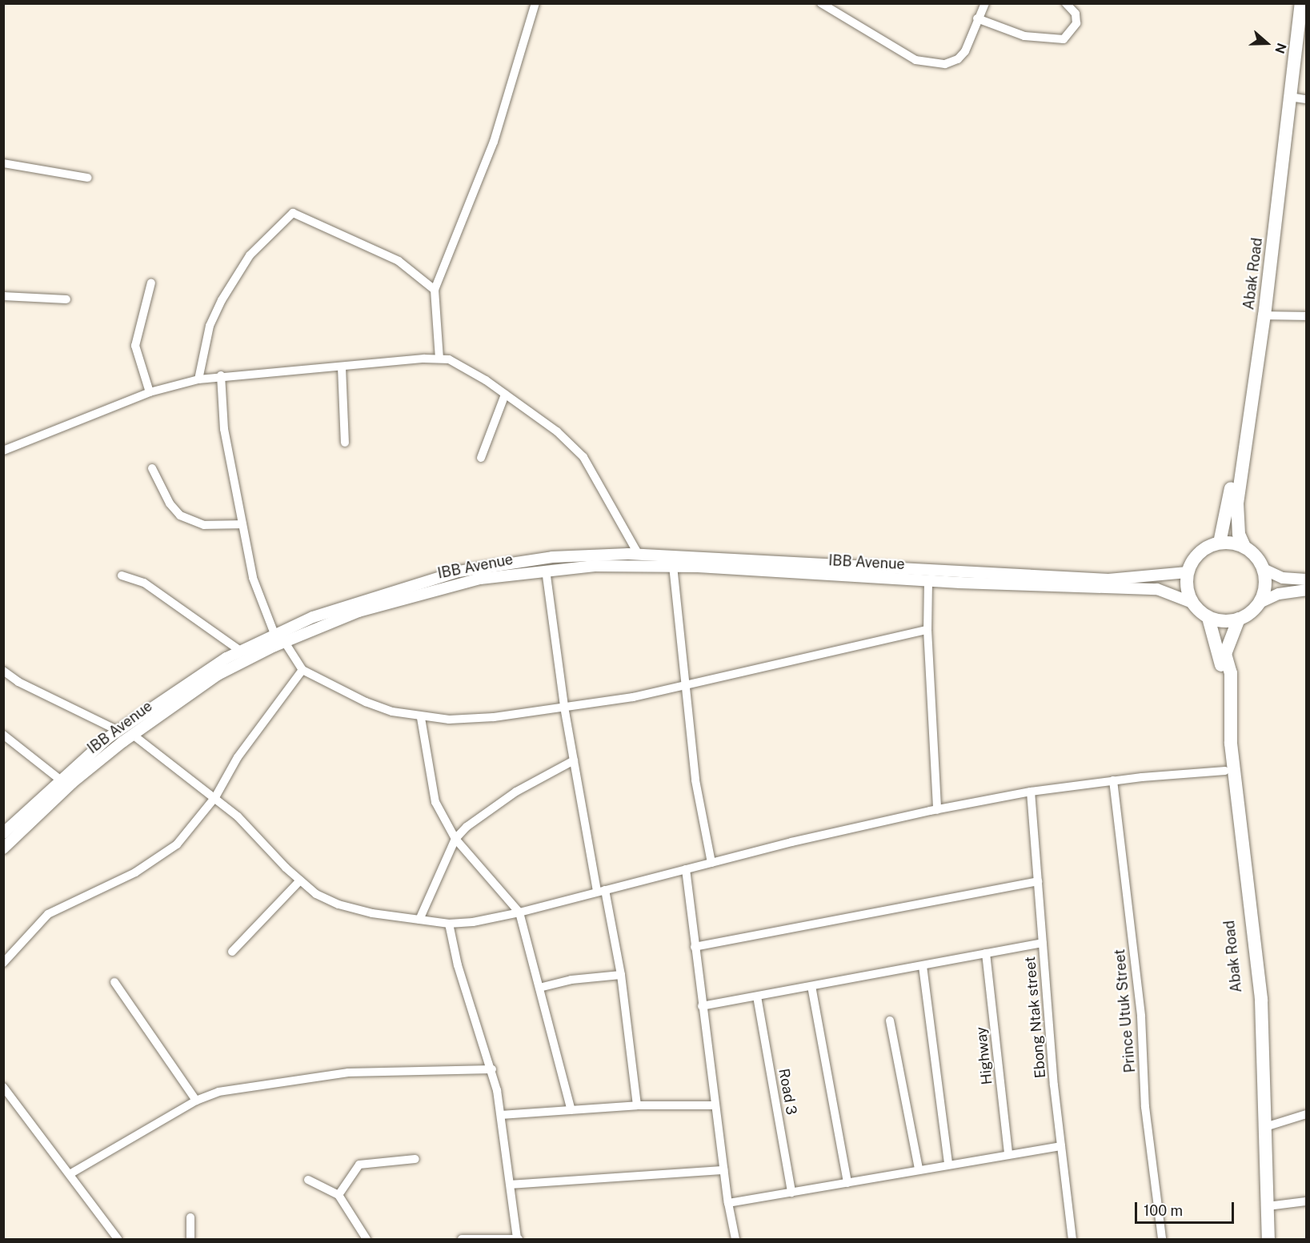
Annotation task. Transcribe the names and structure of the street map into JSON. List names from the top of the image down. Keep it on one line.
{"streets":{"highway":["Abak Road"],"main road":["IBB Avenue"],"street":["Prince Utuk Street","Ebong Ntak street","Highway","Road 3"]},"crossings":[["Abak Road","IBB Avenue"]],"scale_bar":"100 m","north":"right"}
